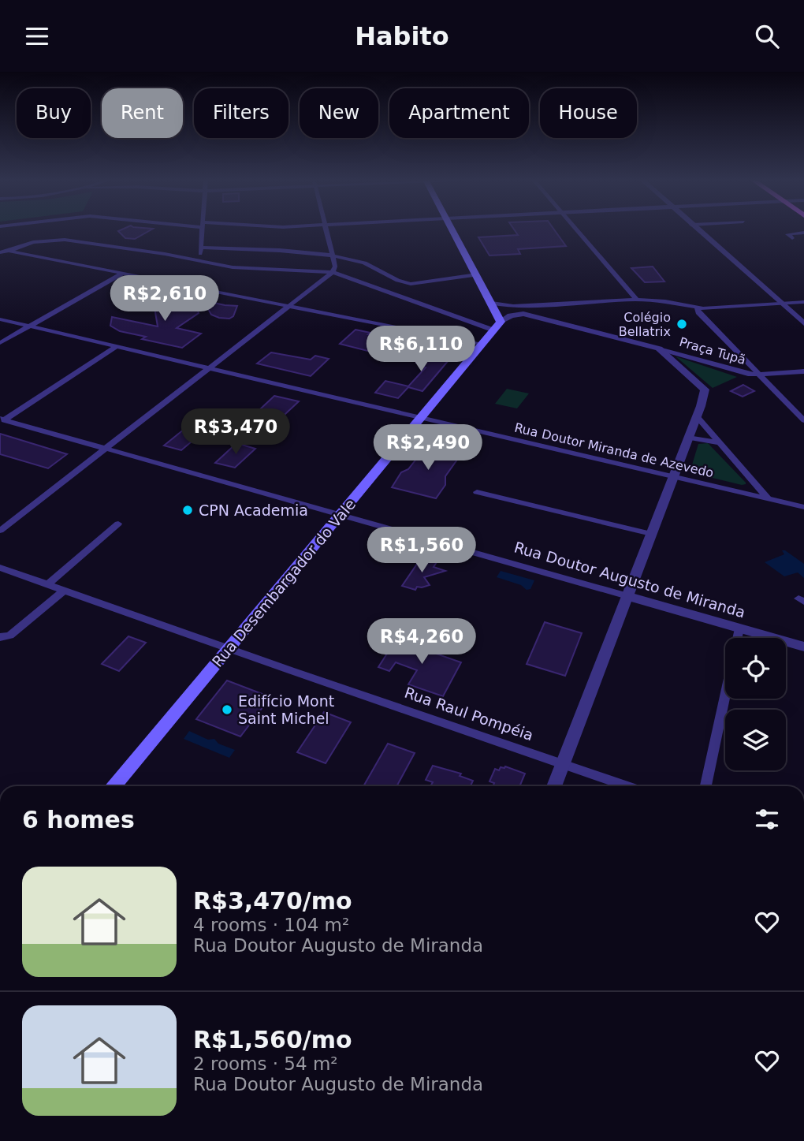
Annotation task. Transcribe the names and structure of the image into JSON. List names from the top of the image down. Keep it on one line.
{"streets":{"main road":["Rua Desembargador do Vale"],"street":["Praça Tupã","Rua Doutor Miranda de Azevedo","Rua Doutor Augusto de Miranda","Rua Raul Pompéia"]},"crossings":[["Rua Doutor Miranda de Azevedo","Rua Desembargador do Vale"],["Rua Doutor Augusto de Miranda","Rua Desembargador do Vale"],["Rua Desembargador do Vale","Rua Raul Pompéia"]],"places":["Colégio Bellatrix","CPN Academia","Edifício Mont Saint Michel"],"page":{"header":"Habito","chip":["Buy","Rent","Filters","New","Apartment","House"],"price":["R$2,610","R$6,110","R$3,470","R$2,490","R$1,560","R$4,260"],"heading":"6 homes","list":[{"name":"R$3,470/mo","note":"4 rooms · 104 m² · Rua Doutor Augusto de Miranda"},{"name":"R$1,560/mo","note":"2 rooms · 54 m² · Rua Doutor Augusto de Miranda"}]}}
